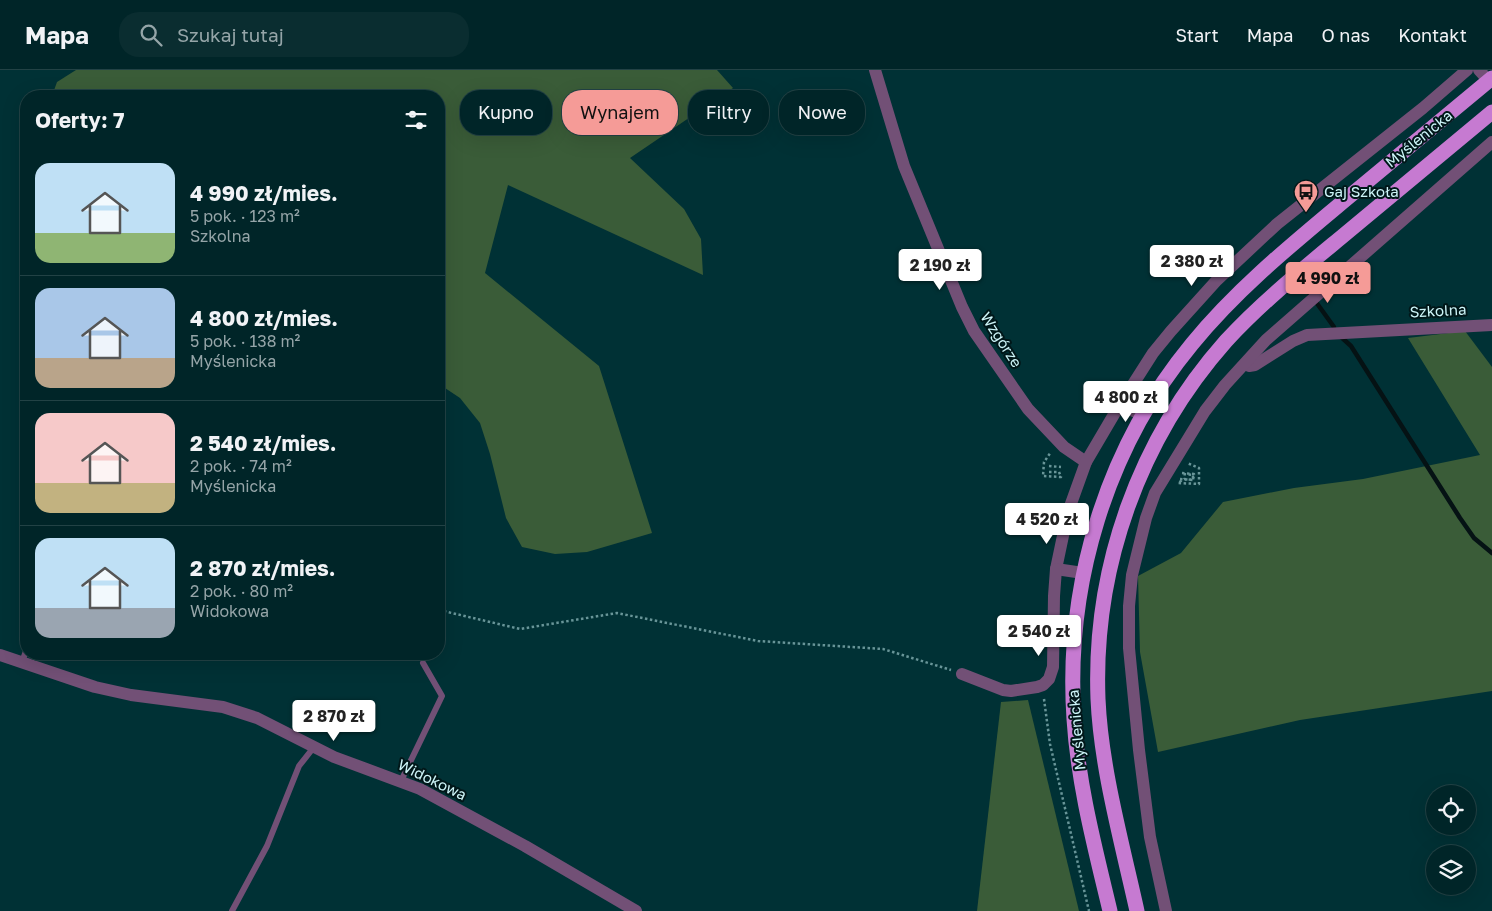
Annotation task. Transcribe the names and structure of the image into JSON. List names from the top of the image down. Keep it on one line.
{"streets":{"highway":["Myślenicka"],"street":["Szkolna","Wzgórze","Widokowa"]},"places":{"bus stop":["Gaj Szkoła"]},"page":{"header":"Mapa","search":"Szukaj tutaj","nav":["Start","Mapa","O nas","Kontakt"],"chip":["Kupno","Wynajem","Filtry","Nowe"],"heading":"Oferty: 7","list":[{"name":"4 990 zł/mies.","note":"5 pok. · 123 m² · Szkolna"},{"name":"4 800 zł/mies.","note":"5 pok. · 138 m² · Myślenicka"},{"name":"2 540 zł/mies.","note":"2 pok. · 74 m² · Myślenicka"},{"name":"2 870 zł/mies.","note":"2 pok. · 80 m² · Widokowa"}],"price":["2 380 zł","2 190 zł","4 990 zł","4 800 zł","4 520 zł","2 540 zł","2 870 zł"]}}
